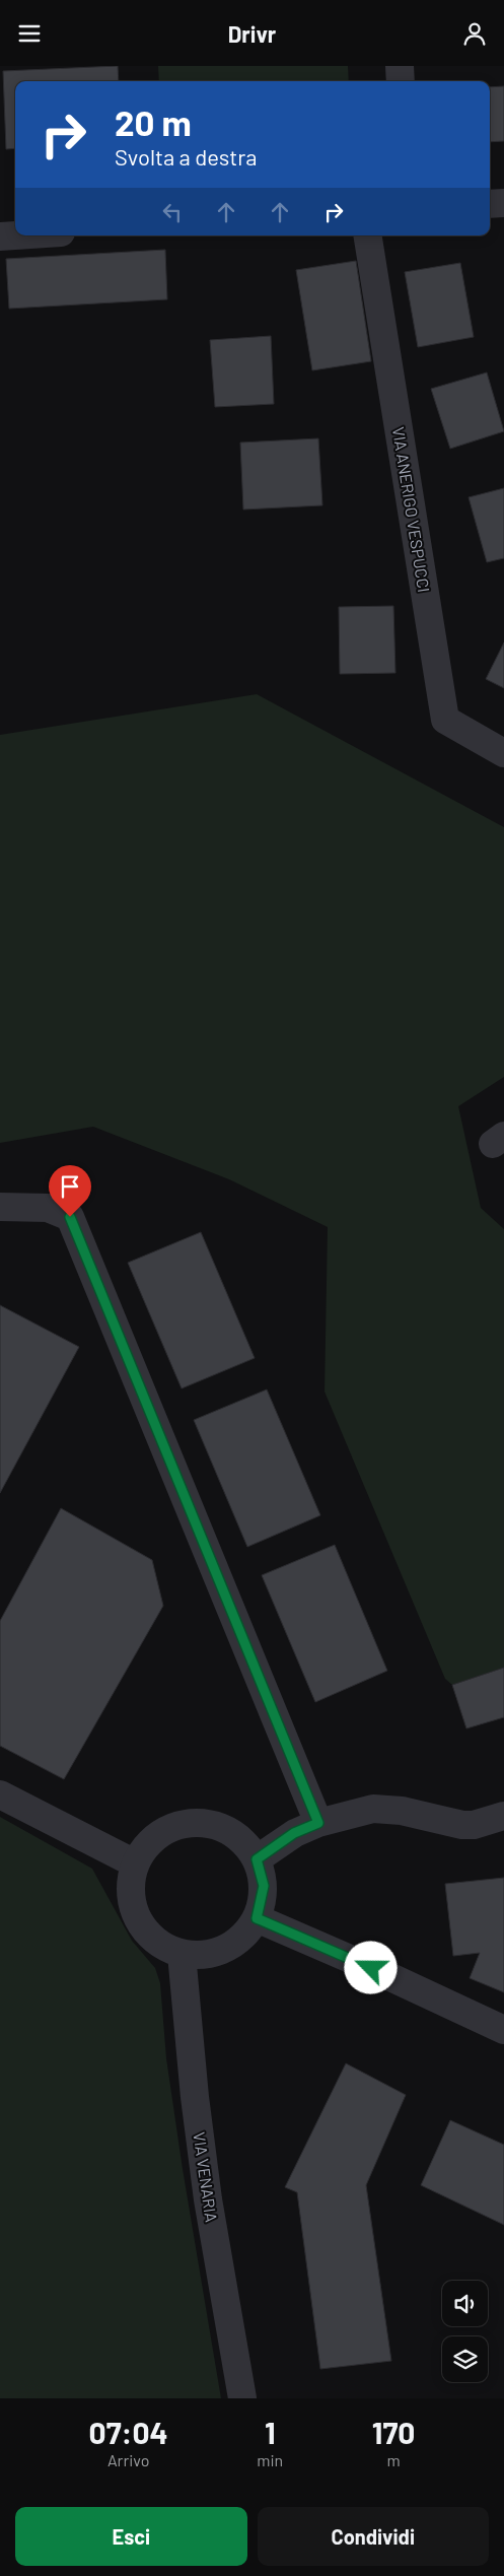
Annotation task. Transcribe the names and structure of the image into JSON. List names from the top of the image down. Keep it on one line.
{"streets":{"street":["VIA ANERIGO VESPUCCI","VIA VENARIA"]},"page":{"header":"Drivr","turn":["20 m","Svolta a destra"],"eta":["07:04","Arrivo","1","min","170","m"],"buttons":["Esci","Condividi"]}}
